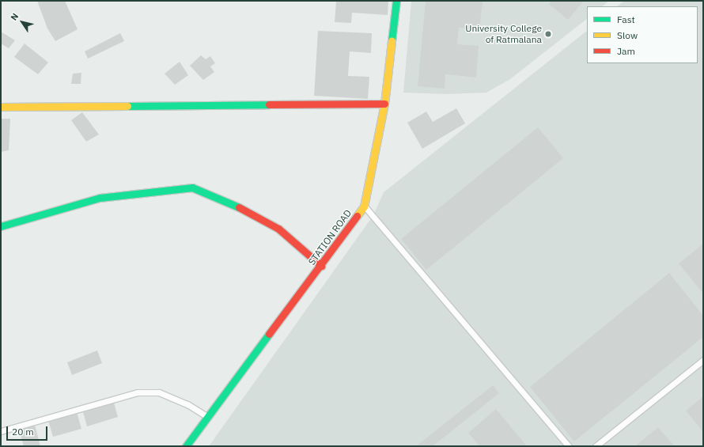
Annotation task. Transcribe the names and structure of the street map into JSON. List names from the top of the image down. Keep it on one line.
{"streets":{"street":["STATION ROAD"]},"places":["University College of Ratmalana"],"legend":["Fast","Slow","Jam"],"scale_bar":"20 m","north":"top left"}
